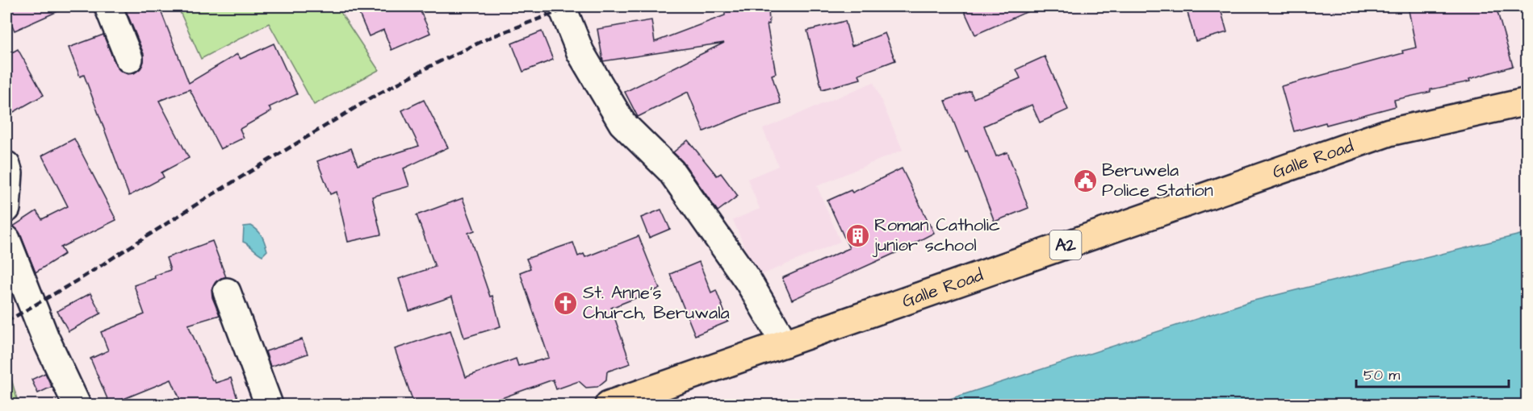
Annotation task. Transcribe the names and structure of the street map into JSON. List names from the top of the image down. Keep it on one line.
{"streets":{"highway":["Galle Road","A2"]},"places":{"public building":["Beruwela Police Station"],"building":["Roman Catholic junior school"],"church":["St. Anne's Church, Beruwala"]},"scale_bar":"50 m"}
